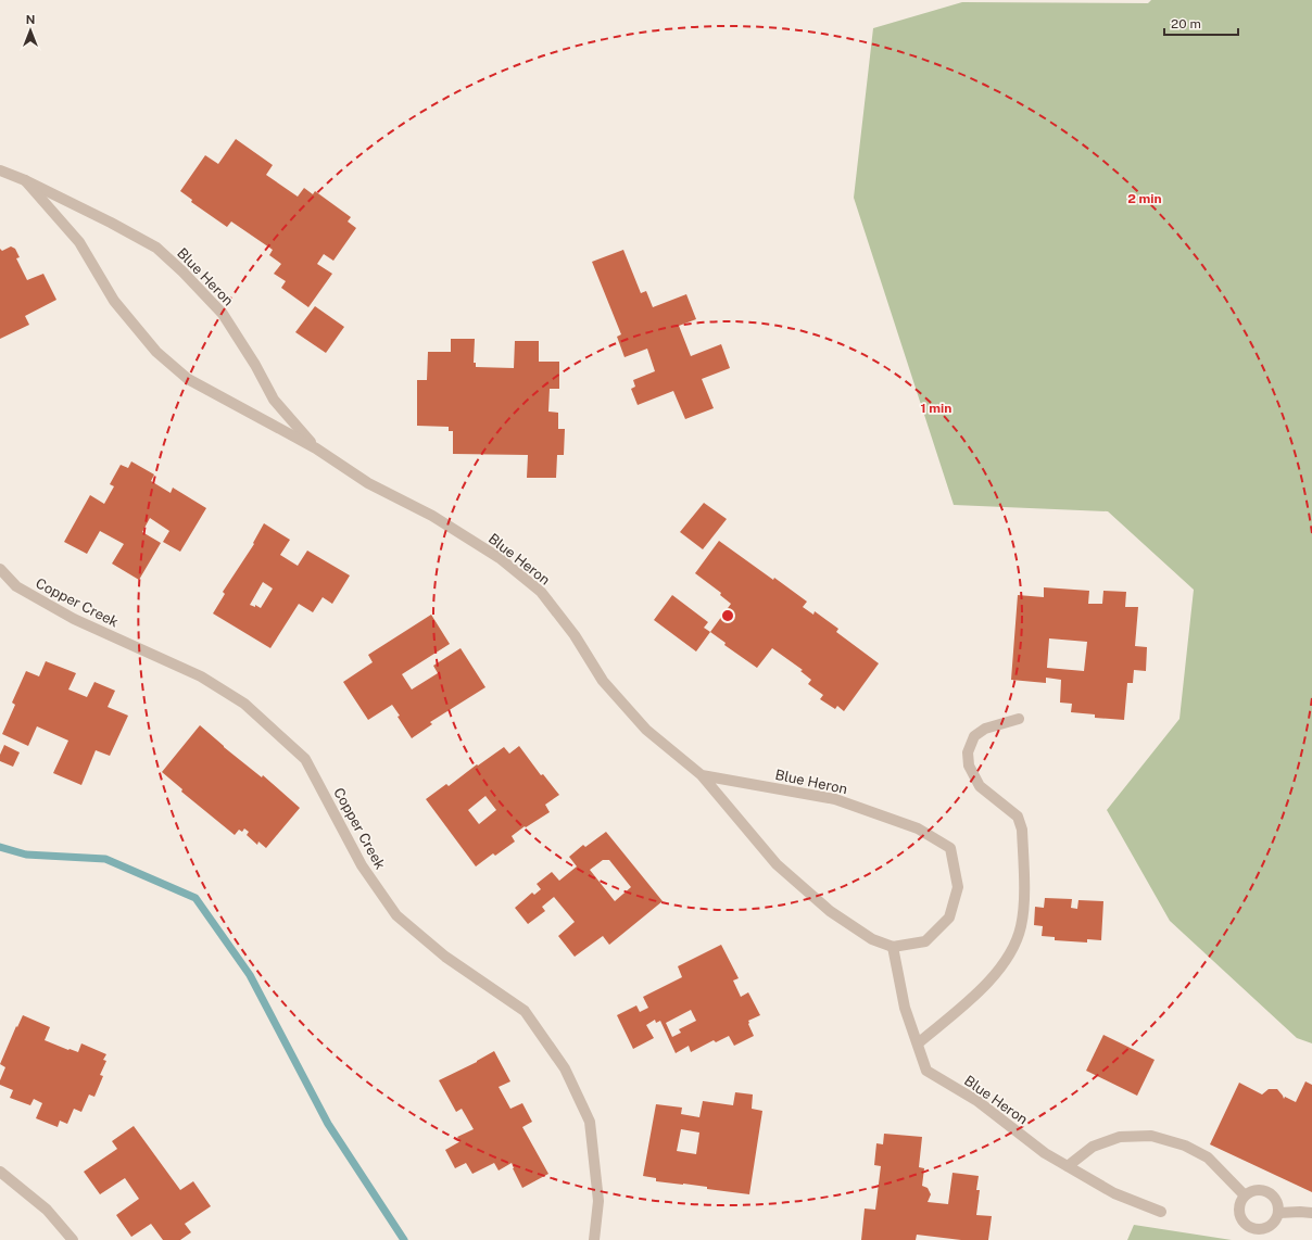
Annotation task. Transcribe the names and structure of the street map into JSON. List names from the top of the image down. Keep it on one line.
{"streets":{"street":["Blue Heron","Copper Creek"]},"scale_bar":"20 m","north":"top","rings":["2 min","1 min"]}
